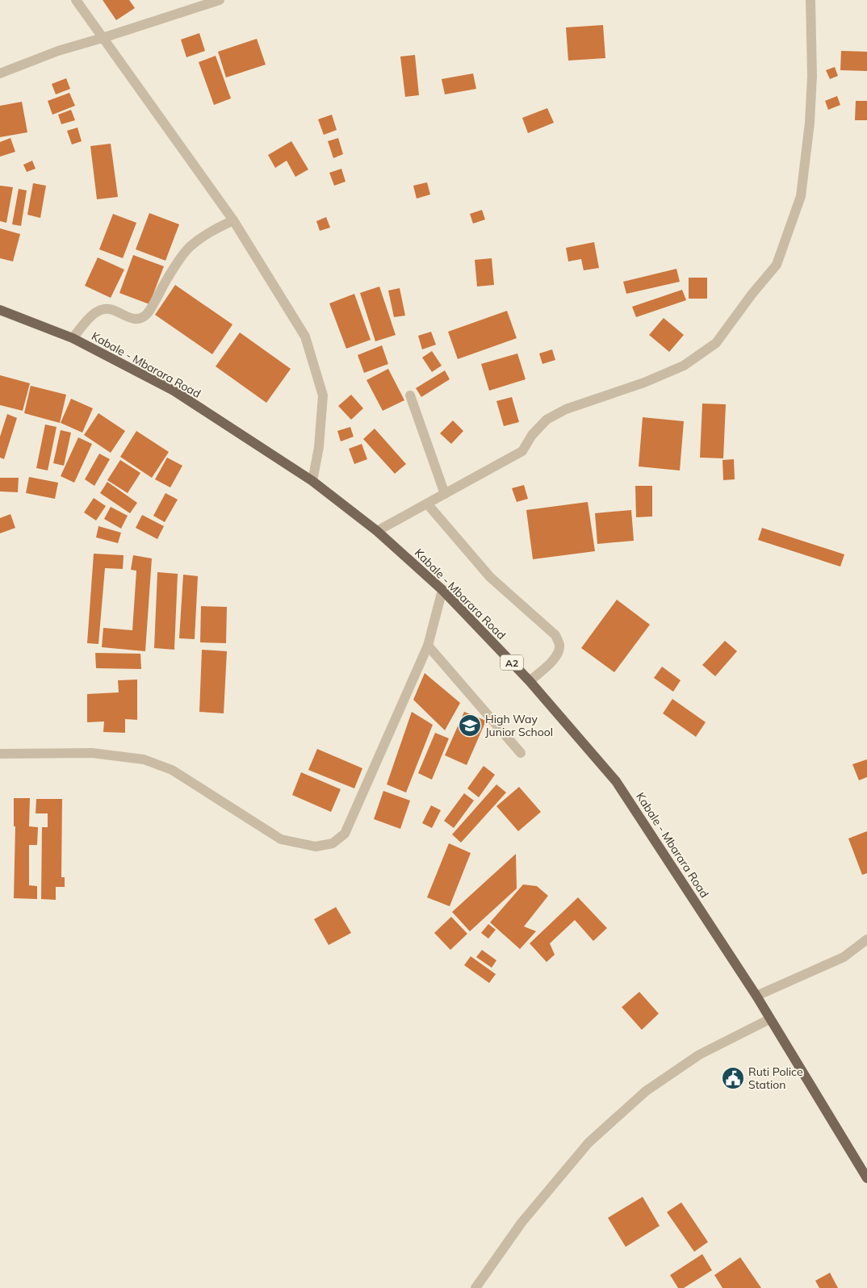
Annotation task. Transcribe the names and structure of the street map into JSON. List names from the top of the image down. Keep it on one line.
{"streets":{"main road":["Kabale - Mbarara Road","A2"]},"places":{"school or university":["High Way Junior School"],"public building":["Ruti Police Station"]}}
